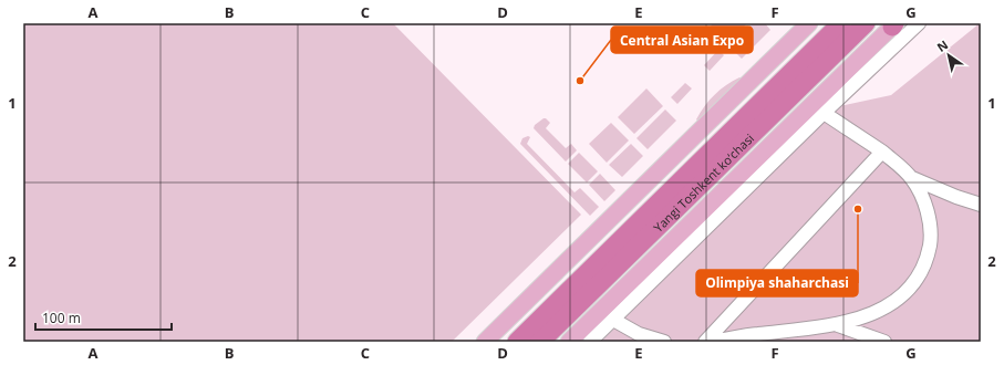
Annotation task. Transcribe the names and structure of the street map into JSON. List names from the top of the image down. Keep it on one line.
{"streets":{"highway":["Yangi Toshkent ko‘chasi"]},"places":["Central Asian Expo","Olimpiya shaharchasi"],"scale_bar":"100 m","north":"top left","grid":{"columns":["A","B","C","D","E","F","G"],"rows":["1","2"]}}
